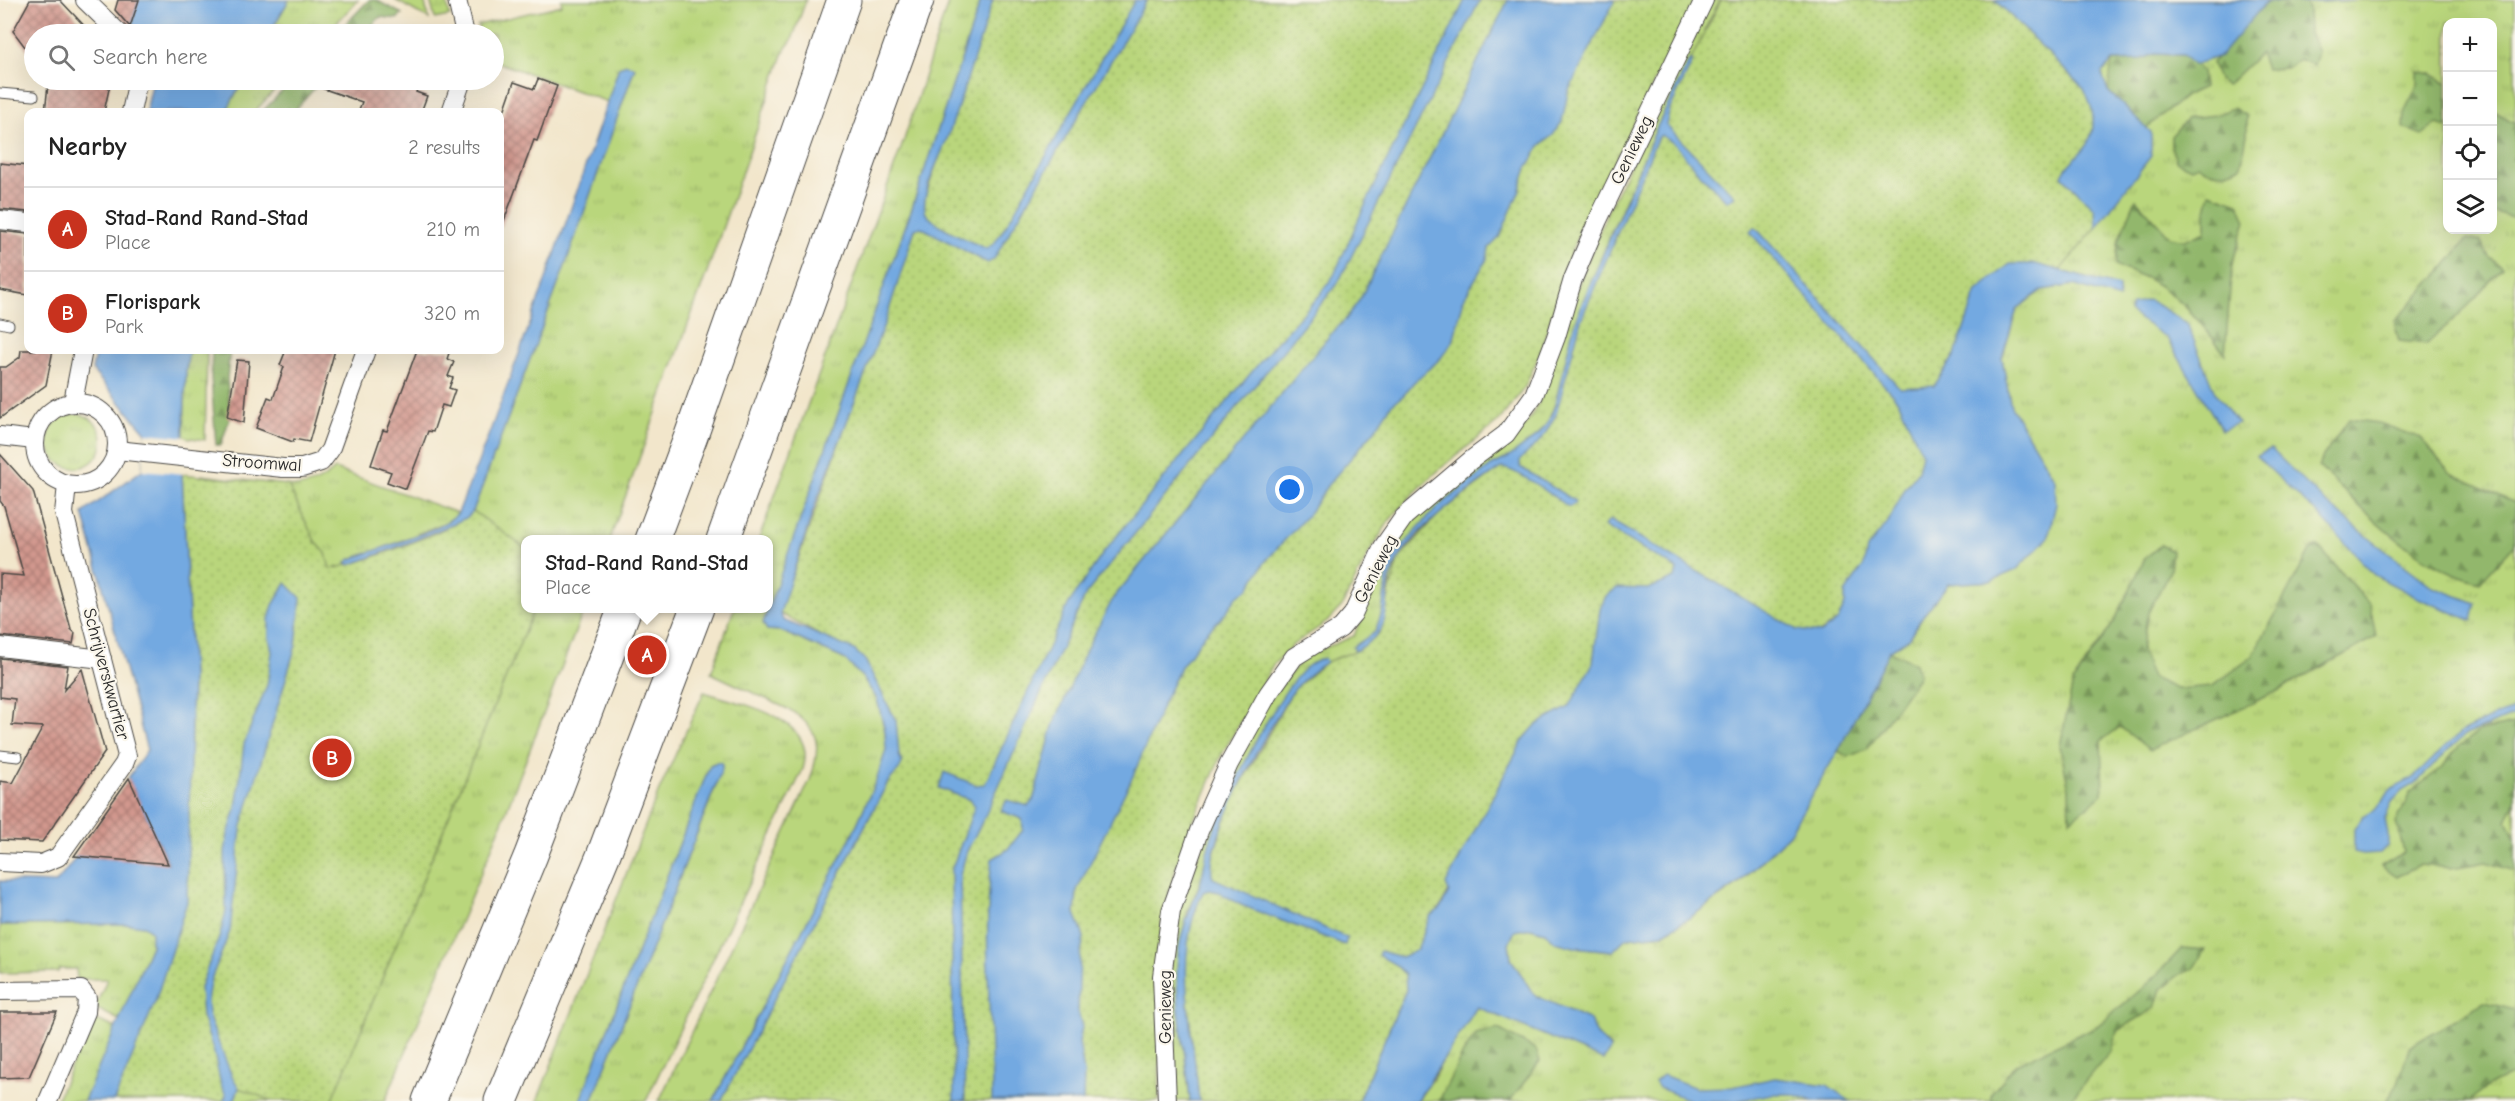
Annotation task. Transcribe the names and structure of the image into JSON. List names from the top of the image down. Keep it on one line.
{"streets":{"street":["Genieweg","Stroomwal","Schrijverskwartier"]},"crossings":[["Stroomwal","Schrijverskwartier"]],"page":{"map_buttons":["+","−"],"search":"Search here","heading":["Nearby","2 results"],"list":[{"mark":"A","name":"Stad-Rand Rand-Stad","note":"Place","value":"210 m"},{"mark":"B","name":"Florispark","note":"Park","value":"320 m"}],"popup":["Stad-Rand Rand-Stad","Place"],"pins":["A","B"]}}
